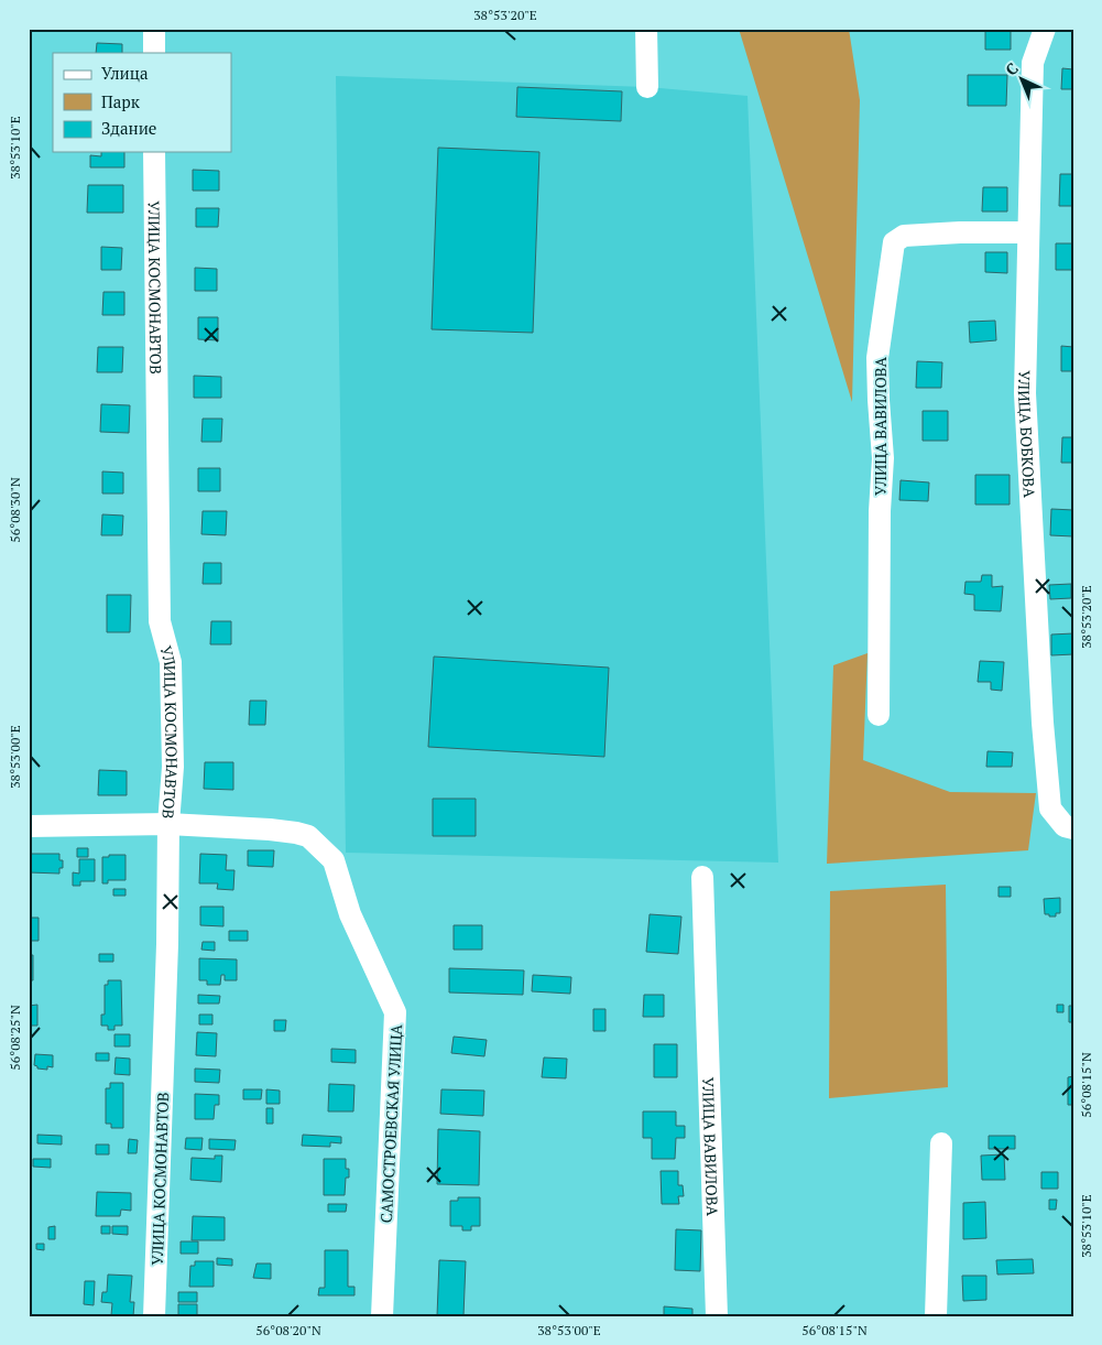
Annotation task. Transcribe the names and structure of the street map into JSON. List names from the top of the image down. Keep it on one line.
{"streets":{"street":["УЛИЦА КОСМОНАВТОВ","УЛИЦА ВАВИЛОВА","УЛИЦА БОБКОВА","САМОСТРОЕВСКАЯ УЛИЦА"]},"crossings":[["УЛИЦА КОСМОНАВТОВ","САМОСТРОЕВСКАЯ УЛИЦА"],["УЛИЦА ВАВИЛОВА","УЛИЦА БОБКОВА"]],"legend":["Улица","Парк","Здание"],"north":"top left","coordinates":["38°53'20\"E","38°53'10\"E","56°08'30\"N","38°53'00\"E","56°08'25\"N","56°08'15\"N","56°08'20\"N"]}
